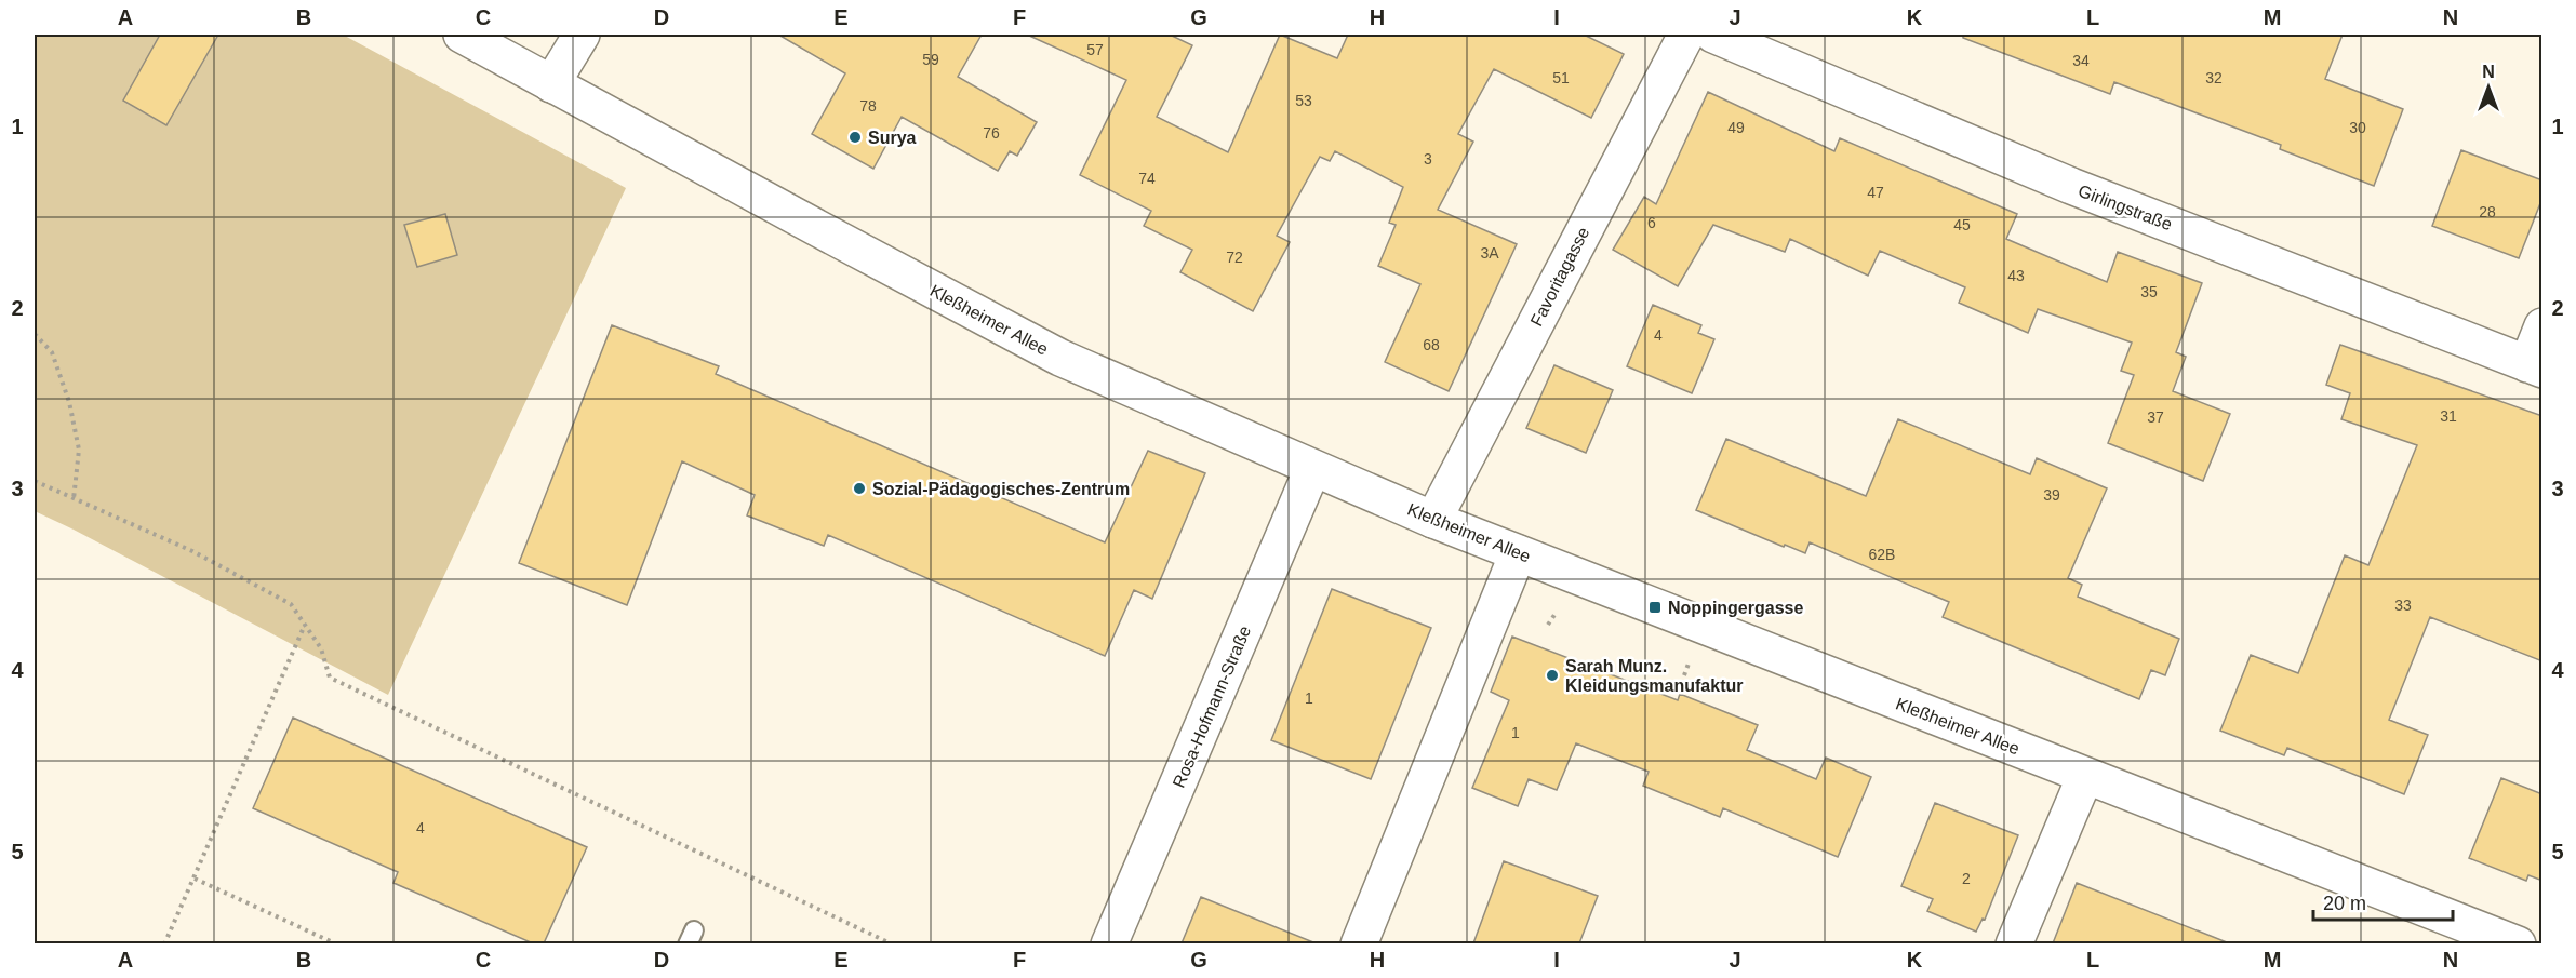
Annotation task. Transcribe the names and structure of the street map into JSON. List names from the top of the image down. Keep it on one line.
{"streets":{"street":["Girlingstraße","Favoritagasse","Kleßheimer Allee","Rosa-Hofmann-Straße"]},"crossings":[["Favoritagasse","Kleßheimer Allee"],["Kleßheimer Allee","Rosa-Hofmann-Straße"]],"places":{"other":["Surya","Sozial-Pädagogisches-Zentrum","Sarah Munz. Kleidungsmanufaktur"],"transit":["Noppingergasse"]},"house_numbers":["57","59","34","51","32","53","78","49","30","76","3","74","47","28","6","45","3A","72","43","35","4","68","31","37","39","62B","33","1","1","4","2"],"scale_bar":"20 m","north":"top","grid":{"columns":["A","B","C","D","E","F","G","H","I","J","K","L","M","N"],"rows":["1","2","3","4","5"]}}
